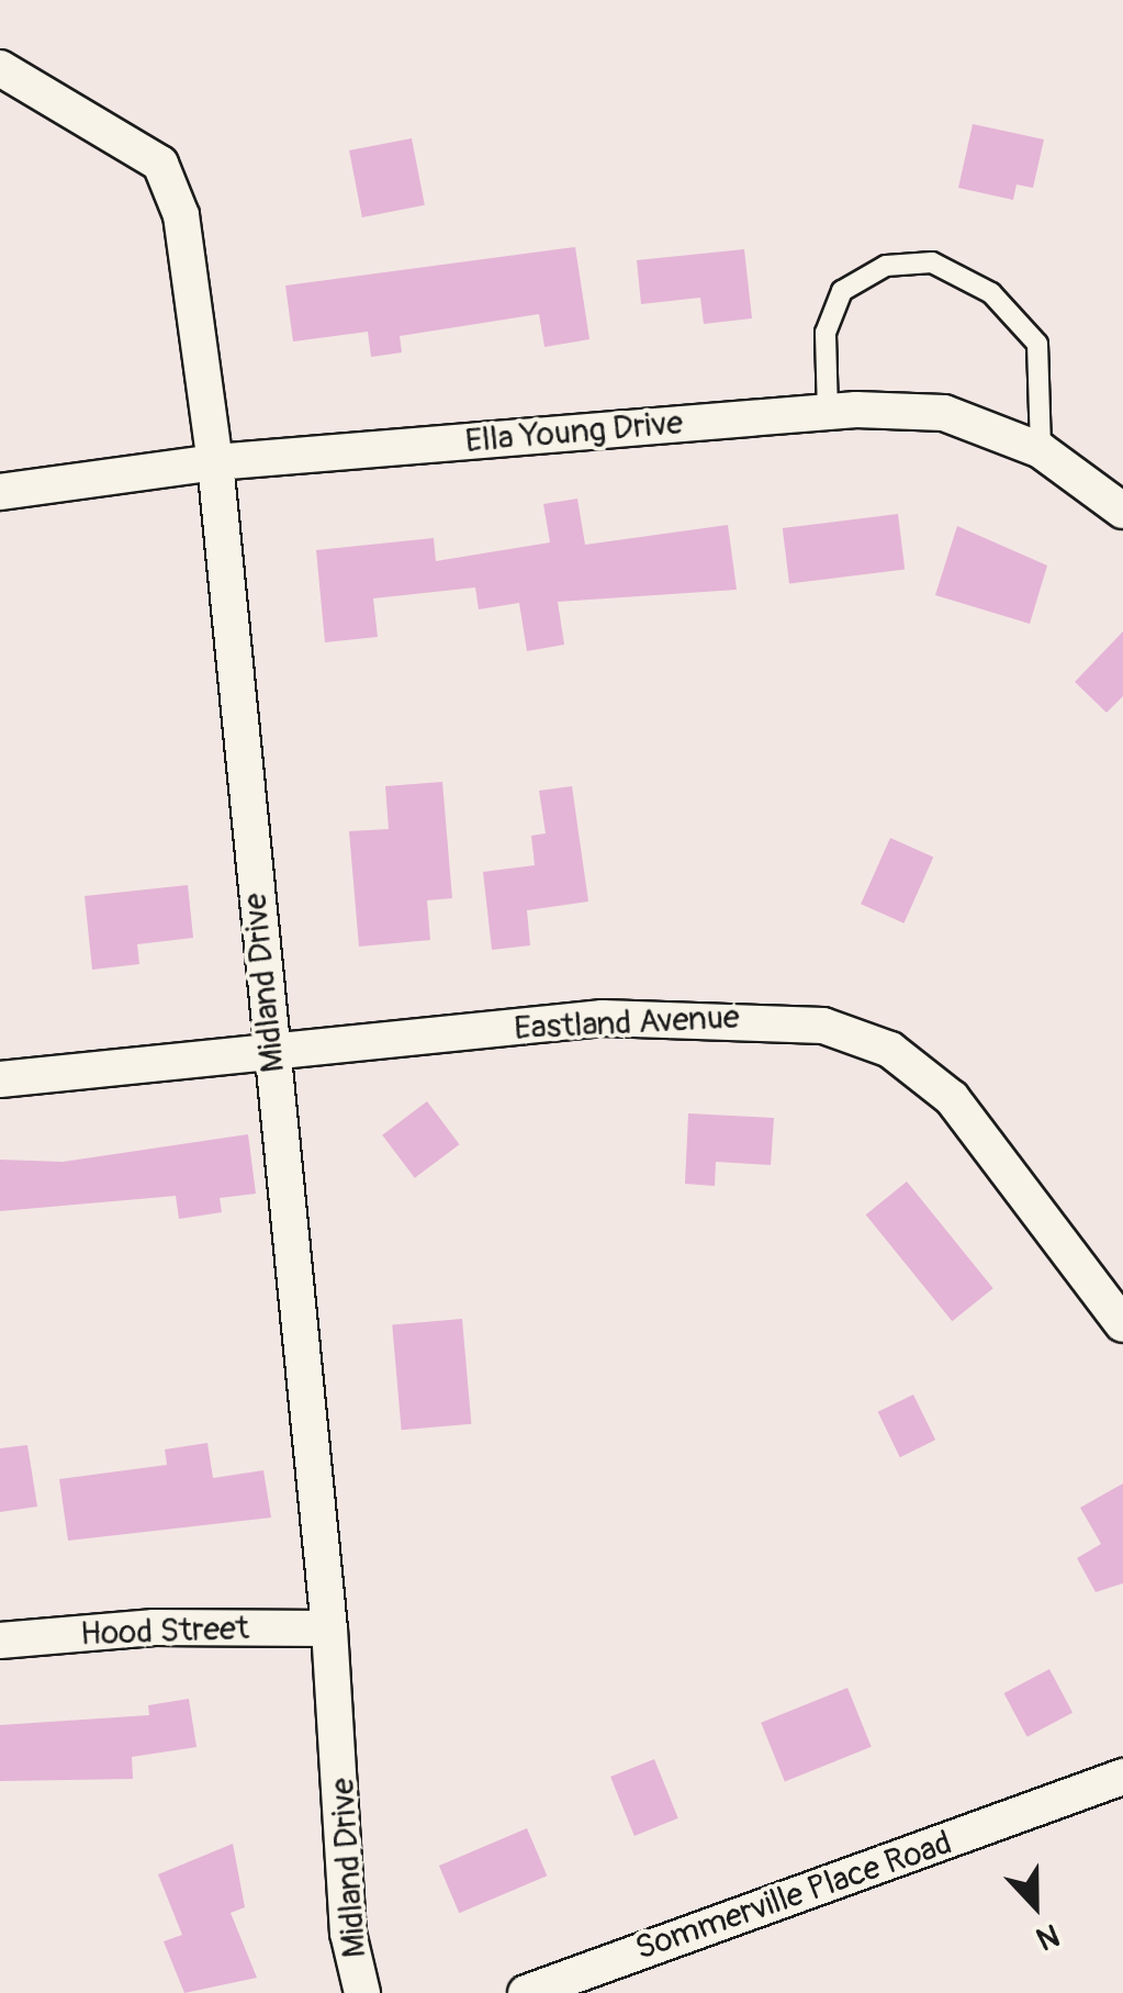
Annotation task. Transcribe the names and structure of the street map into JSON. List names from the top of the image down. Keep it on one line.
{"streets":{"street":["Ella Young Drive","Midland Drive","Eastland Avenue","Hood Street","Sommerville Place Road"]},"crossings":[["Ella Young Drive","Midland Drive"],["Midland Drive","Eastland Avenue"],["Midland Drive","Hood Street"]],"north":"bottom"}
